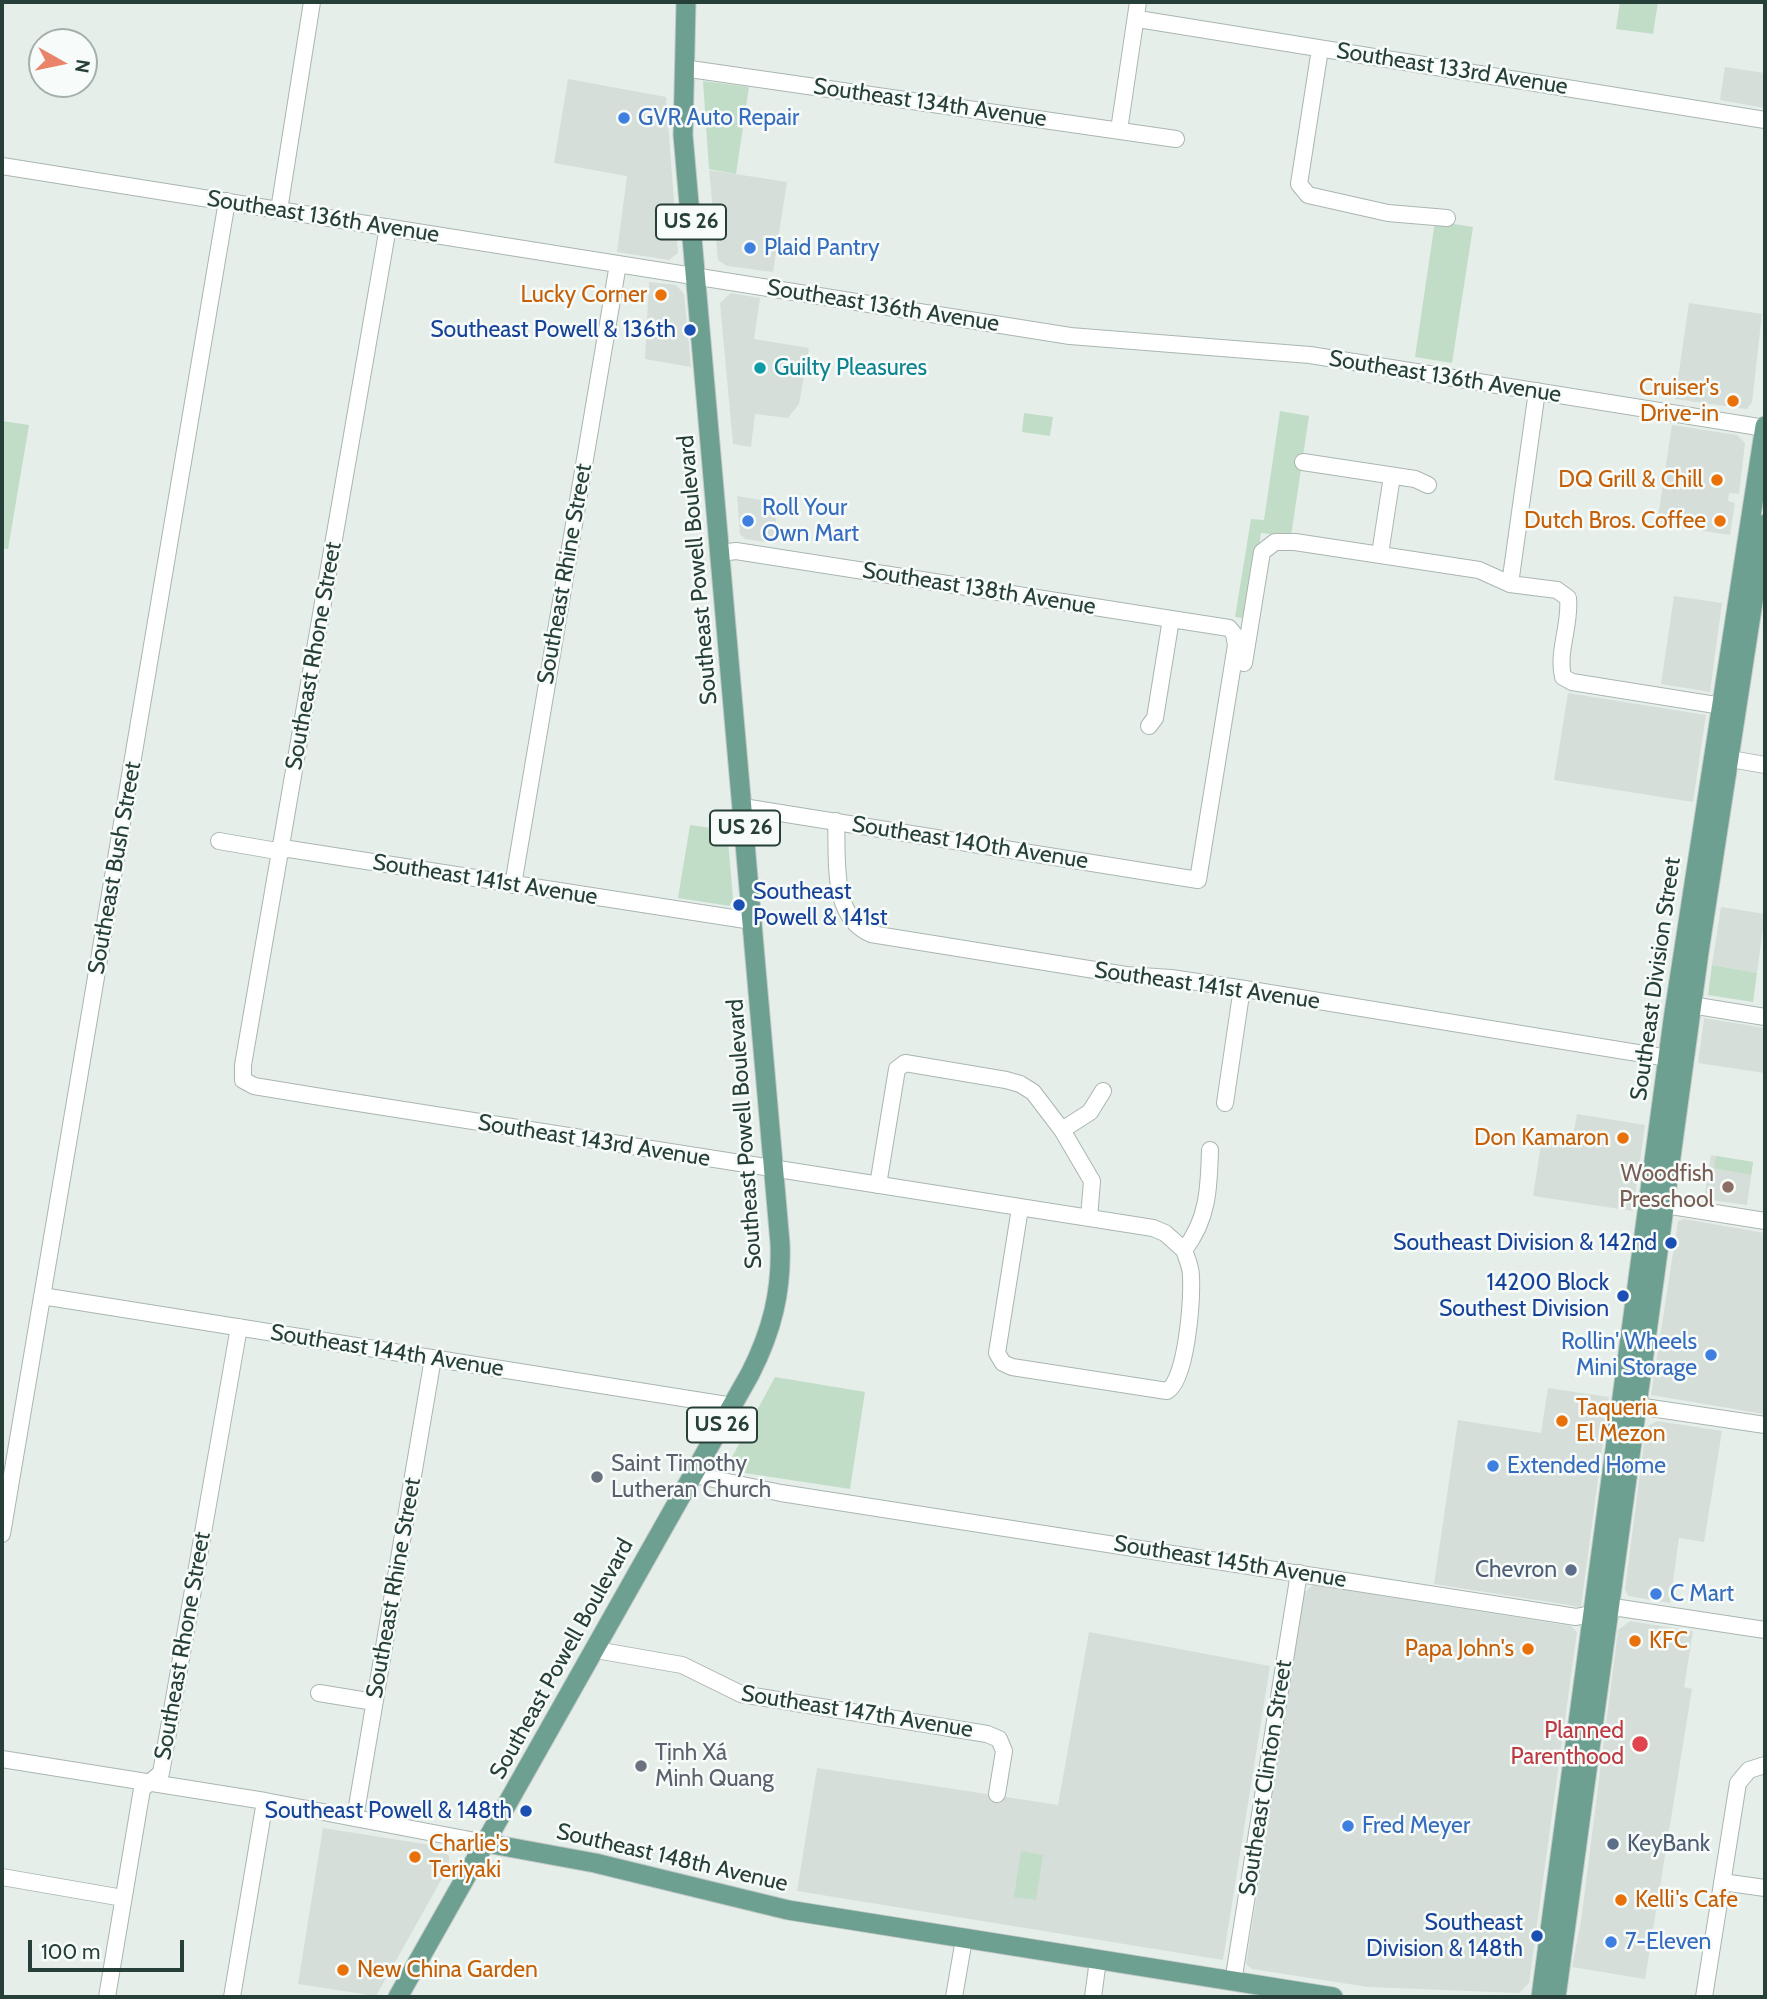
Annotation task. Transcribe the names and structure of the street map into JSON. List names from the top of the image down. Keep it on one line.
{"streets":{"main road":["US 26","Southeast Powell Boulevard","Southeast Division Street","Southeast 148th Avenue"],"street":["Southeast 133rd Avenue","Southeast 134th Avenue","Southeast 136th Avenue","Southeast Rhine Street","Southeast 138th Avenue","Southeast Rhone Street","Southeast 140th Avenue","Southeast Bush Street","Southeast 141st Avenue","Southeast 143rd Avenue","Southeast 144th Avenue","Southeast 145th Avenue","Southeast 147th Avenue","Southeast Clinton Street"]},"crossings":[["Southeast 134th Avenue","Southeast Powell Boulevard"],["Southeast 136th Avenue","Southeast Powell Boulevard"],["Southeast 136th Avenue","Southeast Rhine Street"],["Southeast 136th Avenue","Southeast Rhone Street"],["Southeast 136th Avenue","Southeast Bush Street"],["Southeast 136th Avenue","Southeast Division Street"],["Southeast Powell Boulevard","Southeast 138th Avenue"],["Southeast Powell Boulevard","Southeast 140th Avenue"],["Southeast Powell Boulevard","Southeast 141st Avenue"],["Southeast Powell Boulevard","Southeast 143rd Avenue"],["Southeast Powell Boulevard","Southeast 144th Avenue"],["Southeast Powell Boulevard","Southeast 145th Avenue"],["Southeast Powell Boulevard","Southeast 147th Avenue"],["Southeast Powell Boulevard","Southeast 148th Avenue"],["Southeast Rhine Street","Southeast 141st Avenue"],["Southeast Rhine Street","Southeast 144th Avenue"],["Southeast Rhine Street","Southeast 148th Avenue"],["Southeast 138th Avenue","Southeast 140th Avenue"],["Southeast Rhone Street","Southeast 141st Avenue"],["Southeast Rhone Street","Southeast 143rd Avenue"],["Southeast Rhone Street","Southeast 144th Avenue"],["Southeast Rhone Street","Southeast 148th Avenue"],["Southeast 140th Avenue","Southeast 141st Avenue"],["Southeast Bush Street","Southeast 144th Avenue"],["Southeast 141st Avenue","Southeast Division Street"],["Southeast Division Street","Southeast 145th Avenue"],["Southeast 145th Avenue","Southeast Clinton Street"],["Southeast Clinton Street","Southeast 148th Avenue"]],"places":["GVR Auto Repair","Plaid Pantry","Lucky Corner","Southeast Powell & 136th","Guilty Pleasures","Cruiser's Drive-in","DQ Grill & Chill","Roll Your Own Mart","Dutch Bros. Coffee","Southeast Powell & 141st","Don Kamaron","Woodfish Preschool","Southeast Division & 142nd","14200 Block Southest Division","Rollin' Wheels Mini Storage","Taqueria El Mezon","Extended Home","Saint Timothy Lutheran Church","Chevron","C Mart","KFC","Papa John's","Planned Parenthood","Tịnh Xá Minh Quang","Southeast Powell & 148th","Fred Meyer","KeyBank","Charlie's Teriyaki","Kelli's Cafe","Southeast Division & 148th","7-Eleven","New China Garden"],"scale_bar":"100 m","north":"right"}
